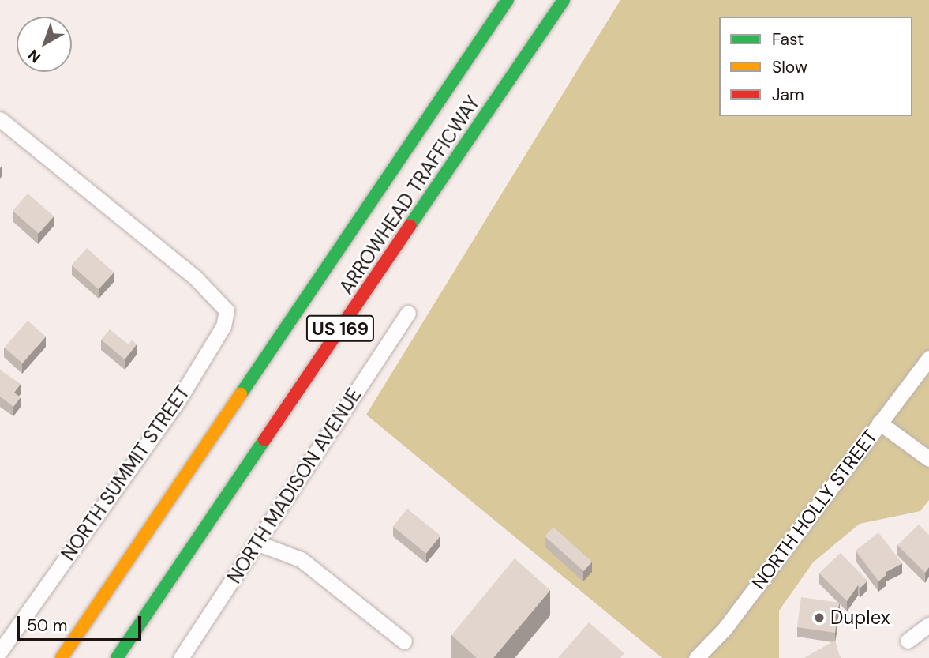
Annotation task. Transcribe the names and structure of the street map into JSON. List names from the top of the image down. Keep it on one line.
{"streets":{"highway":["ARROWHEAD TRAFFICWAY","US 169"],"street":["NORTH SUMMIT STREET","NORTH MADISON AVENUE","NORTH HOLLY STREET"]},"places":["Duplex"],"legend":["Fast","Slow","Jam"],"scale_bar":"50 m","north":"bottom left"}
